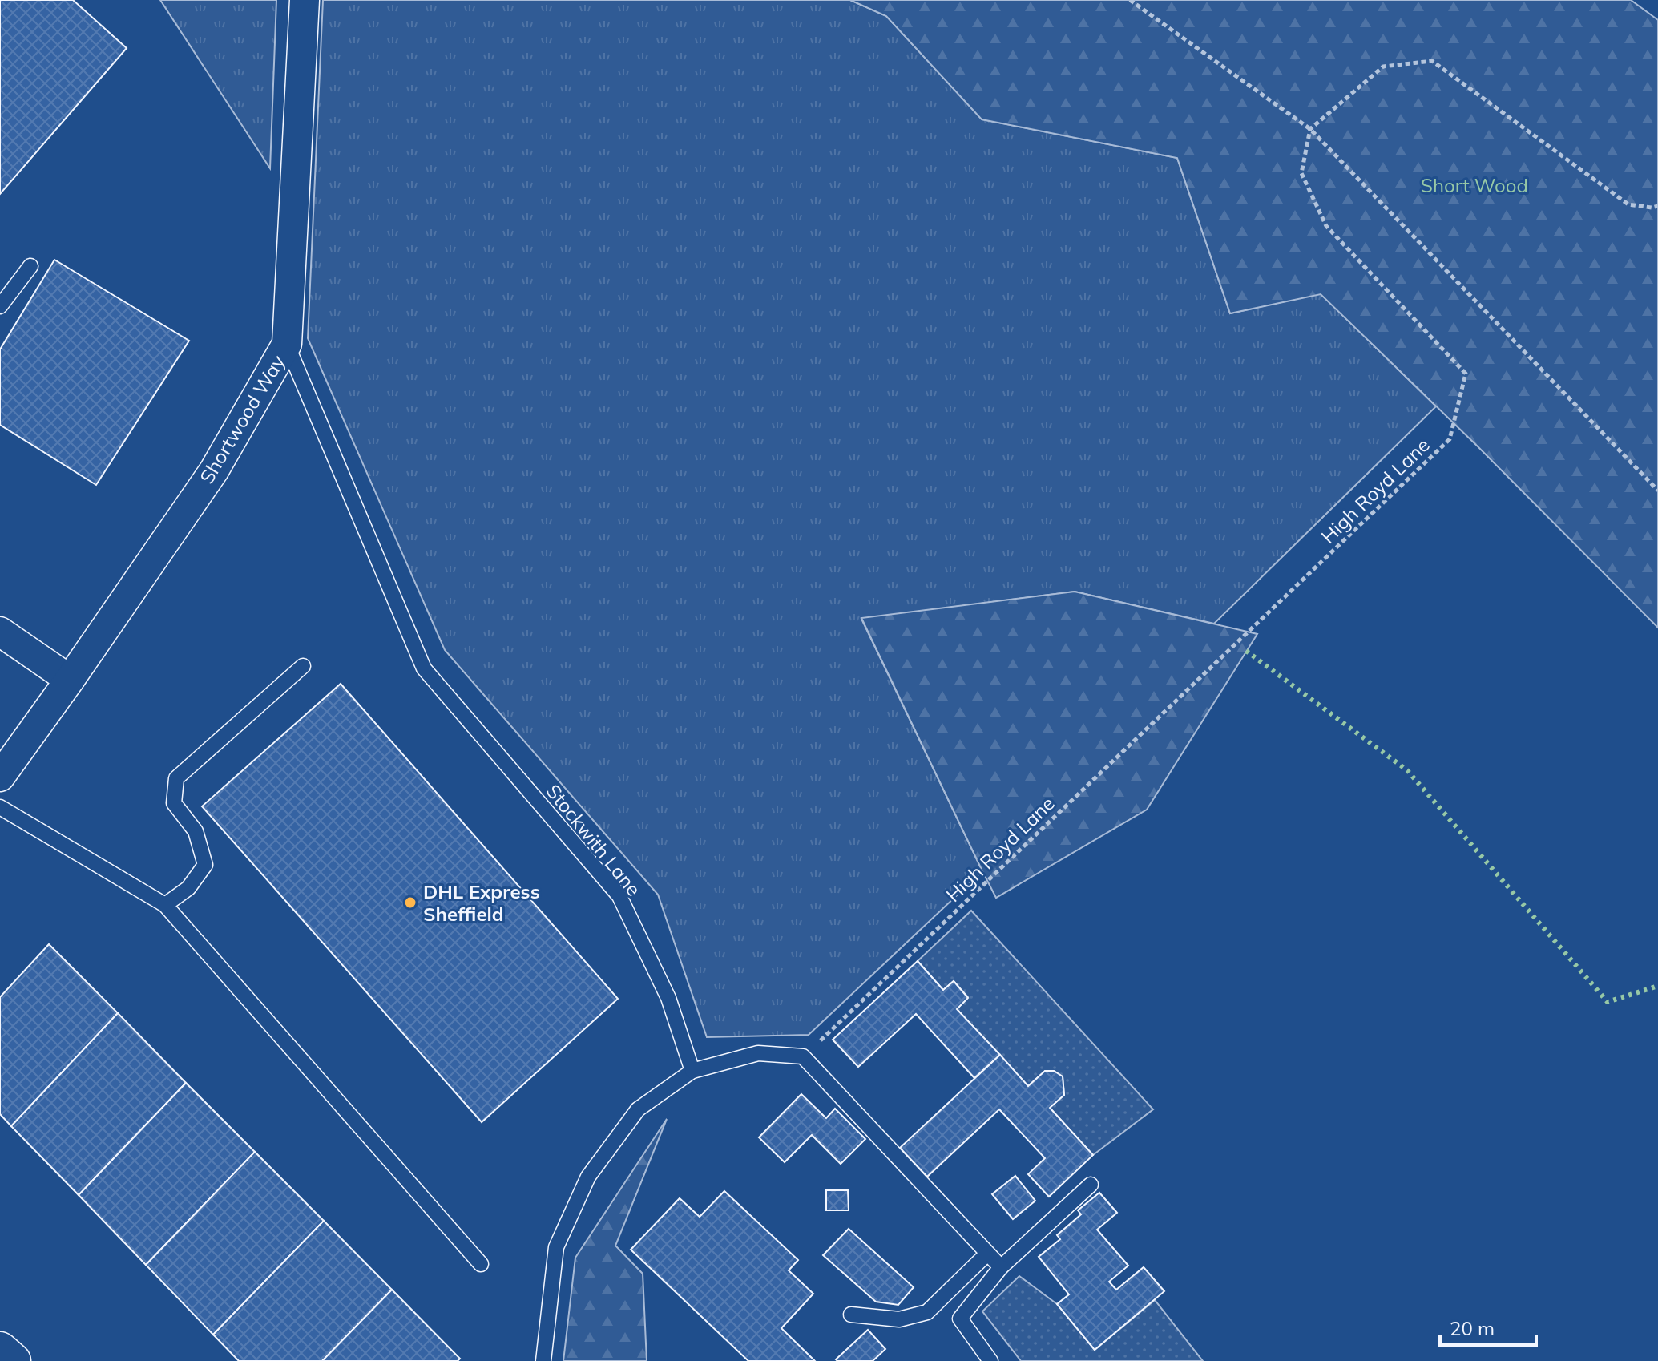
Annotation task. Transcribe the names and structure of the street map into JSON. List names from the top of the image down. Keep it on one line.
{"streets":{"street":["Shortwood Way"],"lane":["Stockwith Lane"],"path":["High Royd Lane"]},"crossings":[["Shortwood Way","Stockwith Lane"]],"parks":["Short Wood"],"places":["DHL Express Sheffield"],"scale_bar":"20 m"}
